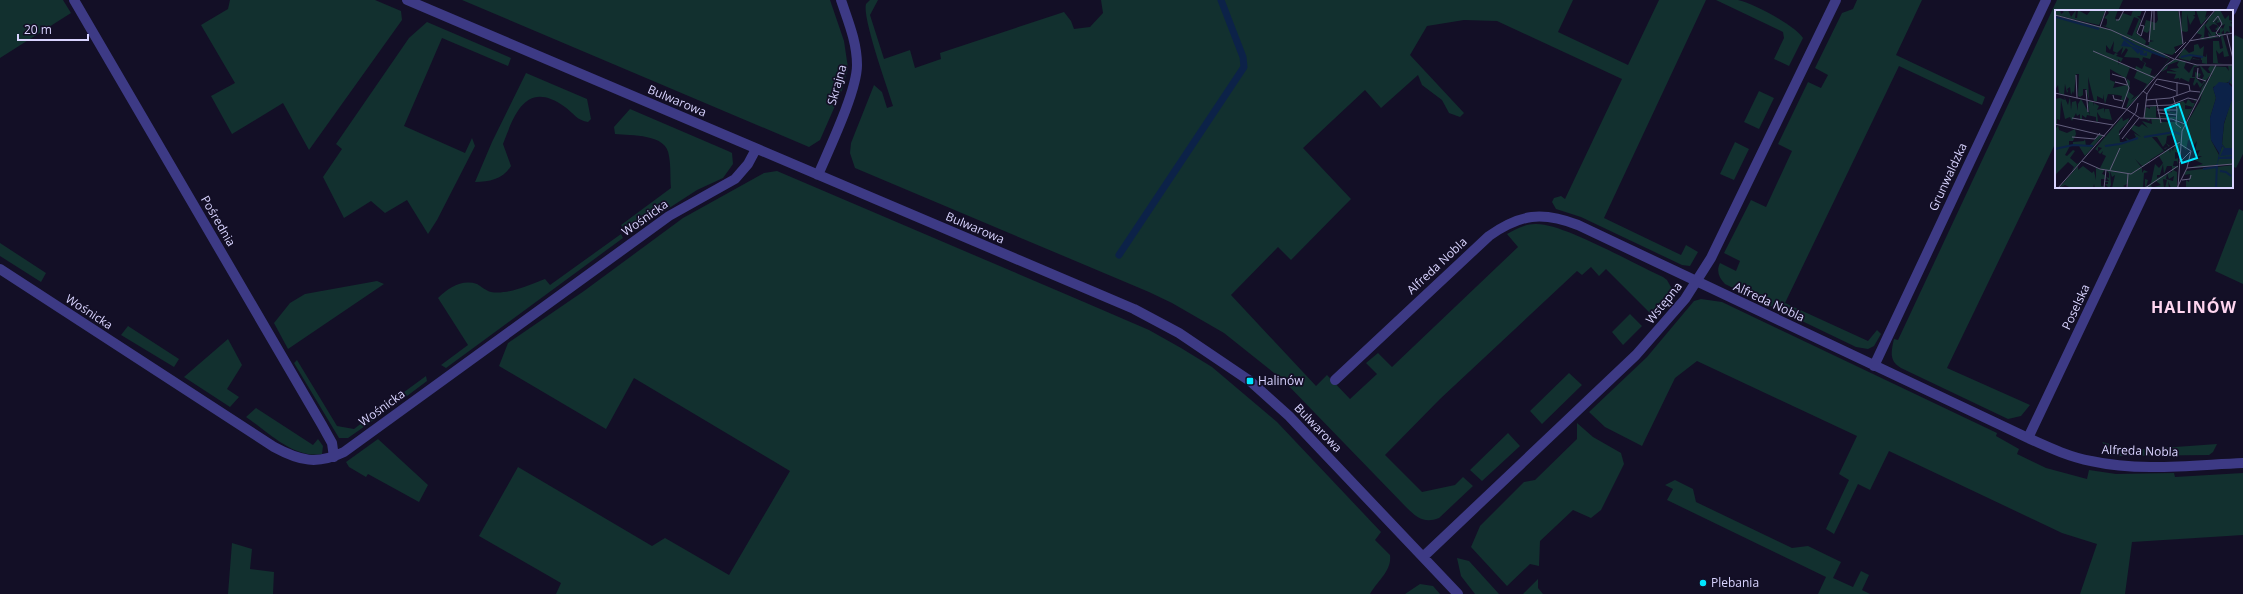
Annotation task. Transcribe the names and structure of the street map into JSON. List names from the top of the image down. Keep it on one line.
{"streets":{"street":["Skrajna","Bulwarowa","Grunwaldzka","Wośnicka","Pośrednia","Alfreda Nobla","Wstępna","Poselska"]},"crossings":[["Skrajna","Bulwarowa"],["Bulwarowa","Wośnicka"],["Bulwarowa","Wstępna"],["Grunwaldzka","Alfreda Nobla"],["Wośnicka","Pośrednia"],["Alfreda Nobla","Wstępna"],["Alfreda Nobla","Poselska"]],"districts":["HALINÓW"],"places":{"transit":["Halinów"],"other":["Plebania"]},"scale_bar":"20 m"}
